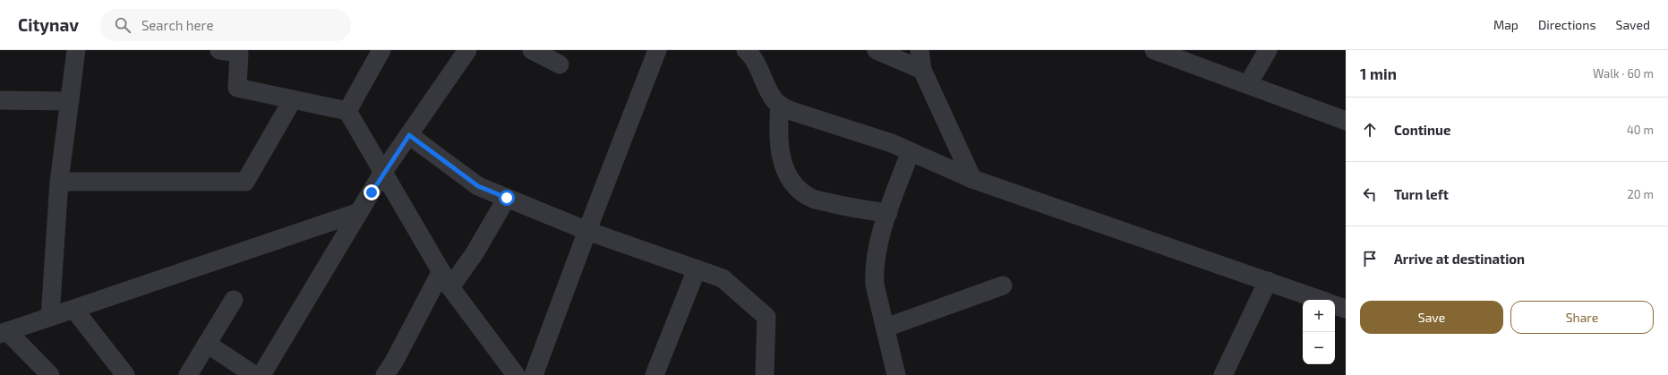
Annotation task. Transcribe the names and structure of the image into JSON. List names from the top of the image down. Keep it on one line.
{"page":{"header":"Citynav","search":"Search here","nav":["Map","Directions","Saved"],"heading":["1 min","Walk · 60 m"],"list":[["Continue","40 m"],["Turn left","20 m"],"Arrive at destination"],"buttons":["Save","Share"],"map_buttons":["+","−"]}}
